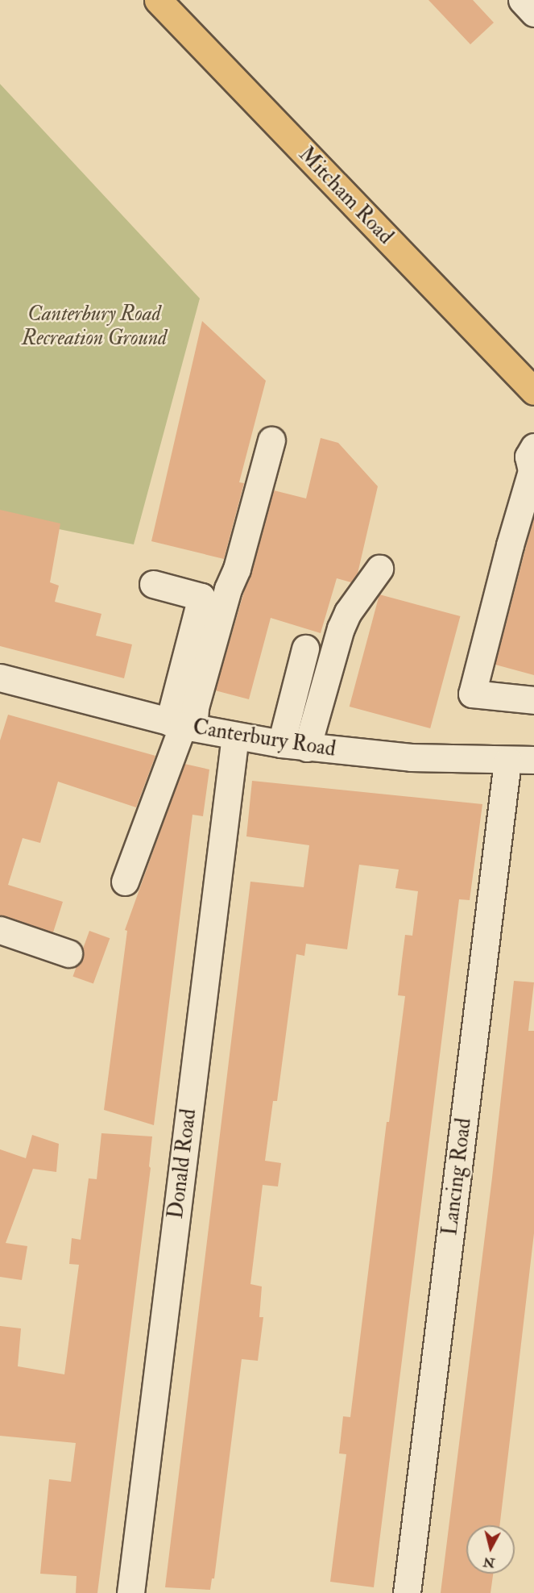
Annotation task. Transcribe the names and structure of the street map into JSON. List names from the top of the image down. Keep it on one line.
{"streets":{"main road":["Mitcham Road"],"street":["Canterbury Road","Donald Road","Lancing Road"]},"crossings":[["Canterbury Road","Donald Road"],["Canterbury Road","Lancing Road"]],"parks":["Canterbury Road Recreation Ground"],"north":"bottom"}
